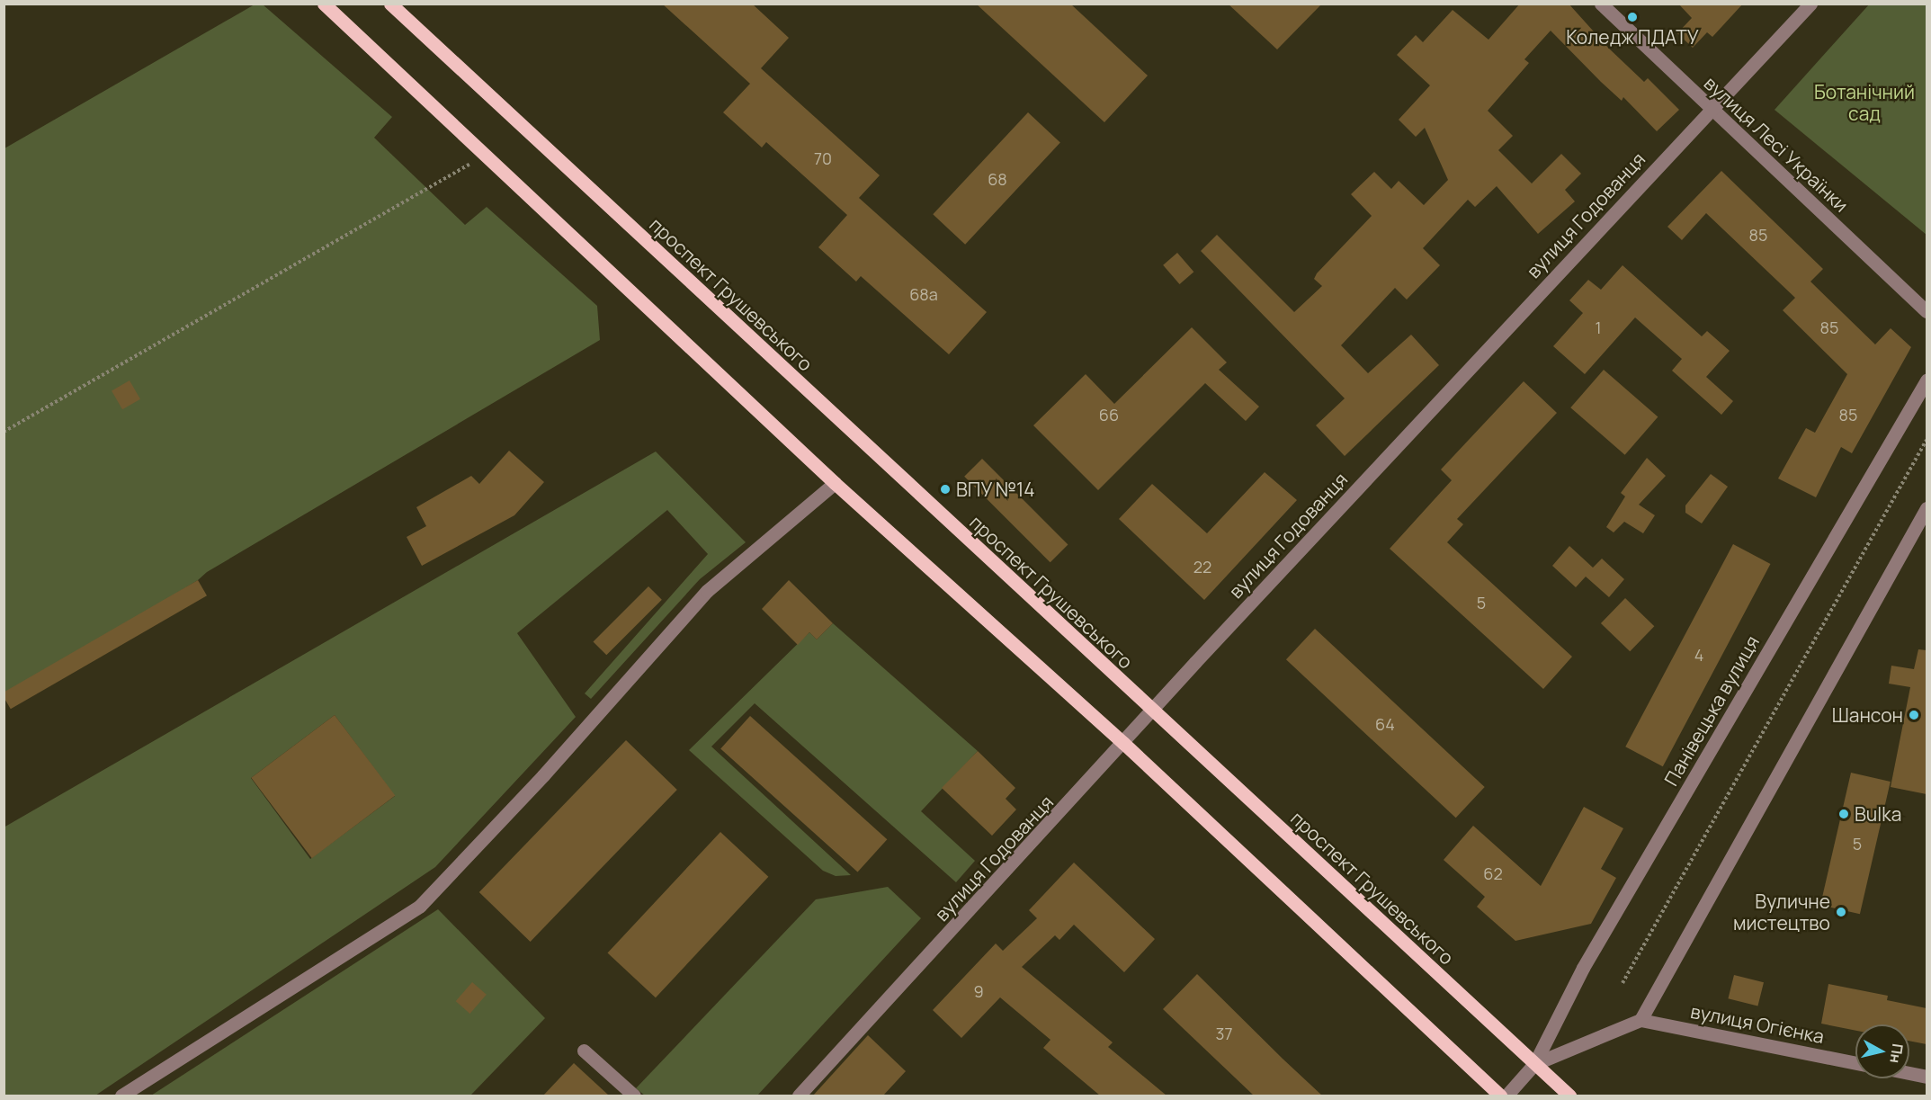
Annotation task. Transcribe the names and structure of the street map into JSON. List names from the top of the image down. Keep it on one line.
{"streets":{"main road":["проспект Грушевського"],"street":["вулиця Лесі Українки","вулиця Годованця","Панівецька вулиця","вулиця Огієнка"]},"crossings":[["вулиця Лесі Українки","вулиця Годованця"],["вулиця Годованця","проспект Грушевського"],["проспект Грушевського","Панівецька вулиця"],["Панівецька вулиця","вулиця Огієнка"]],"parks":["Ботанічний сад"],"places":["Коледж ПДАТУ","ВПУ №14","Шансон","Bulka","Вуличне мистецтво"],"house_numbers":["70","68","85","68а","1","85","66","85","22","5","4","64","5","62","9","37"],"north":"right"}
